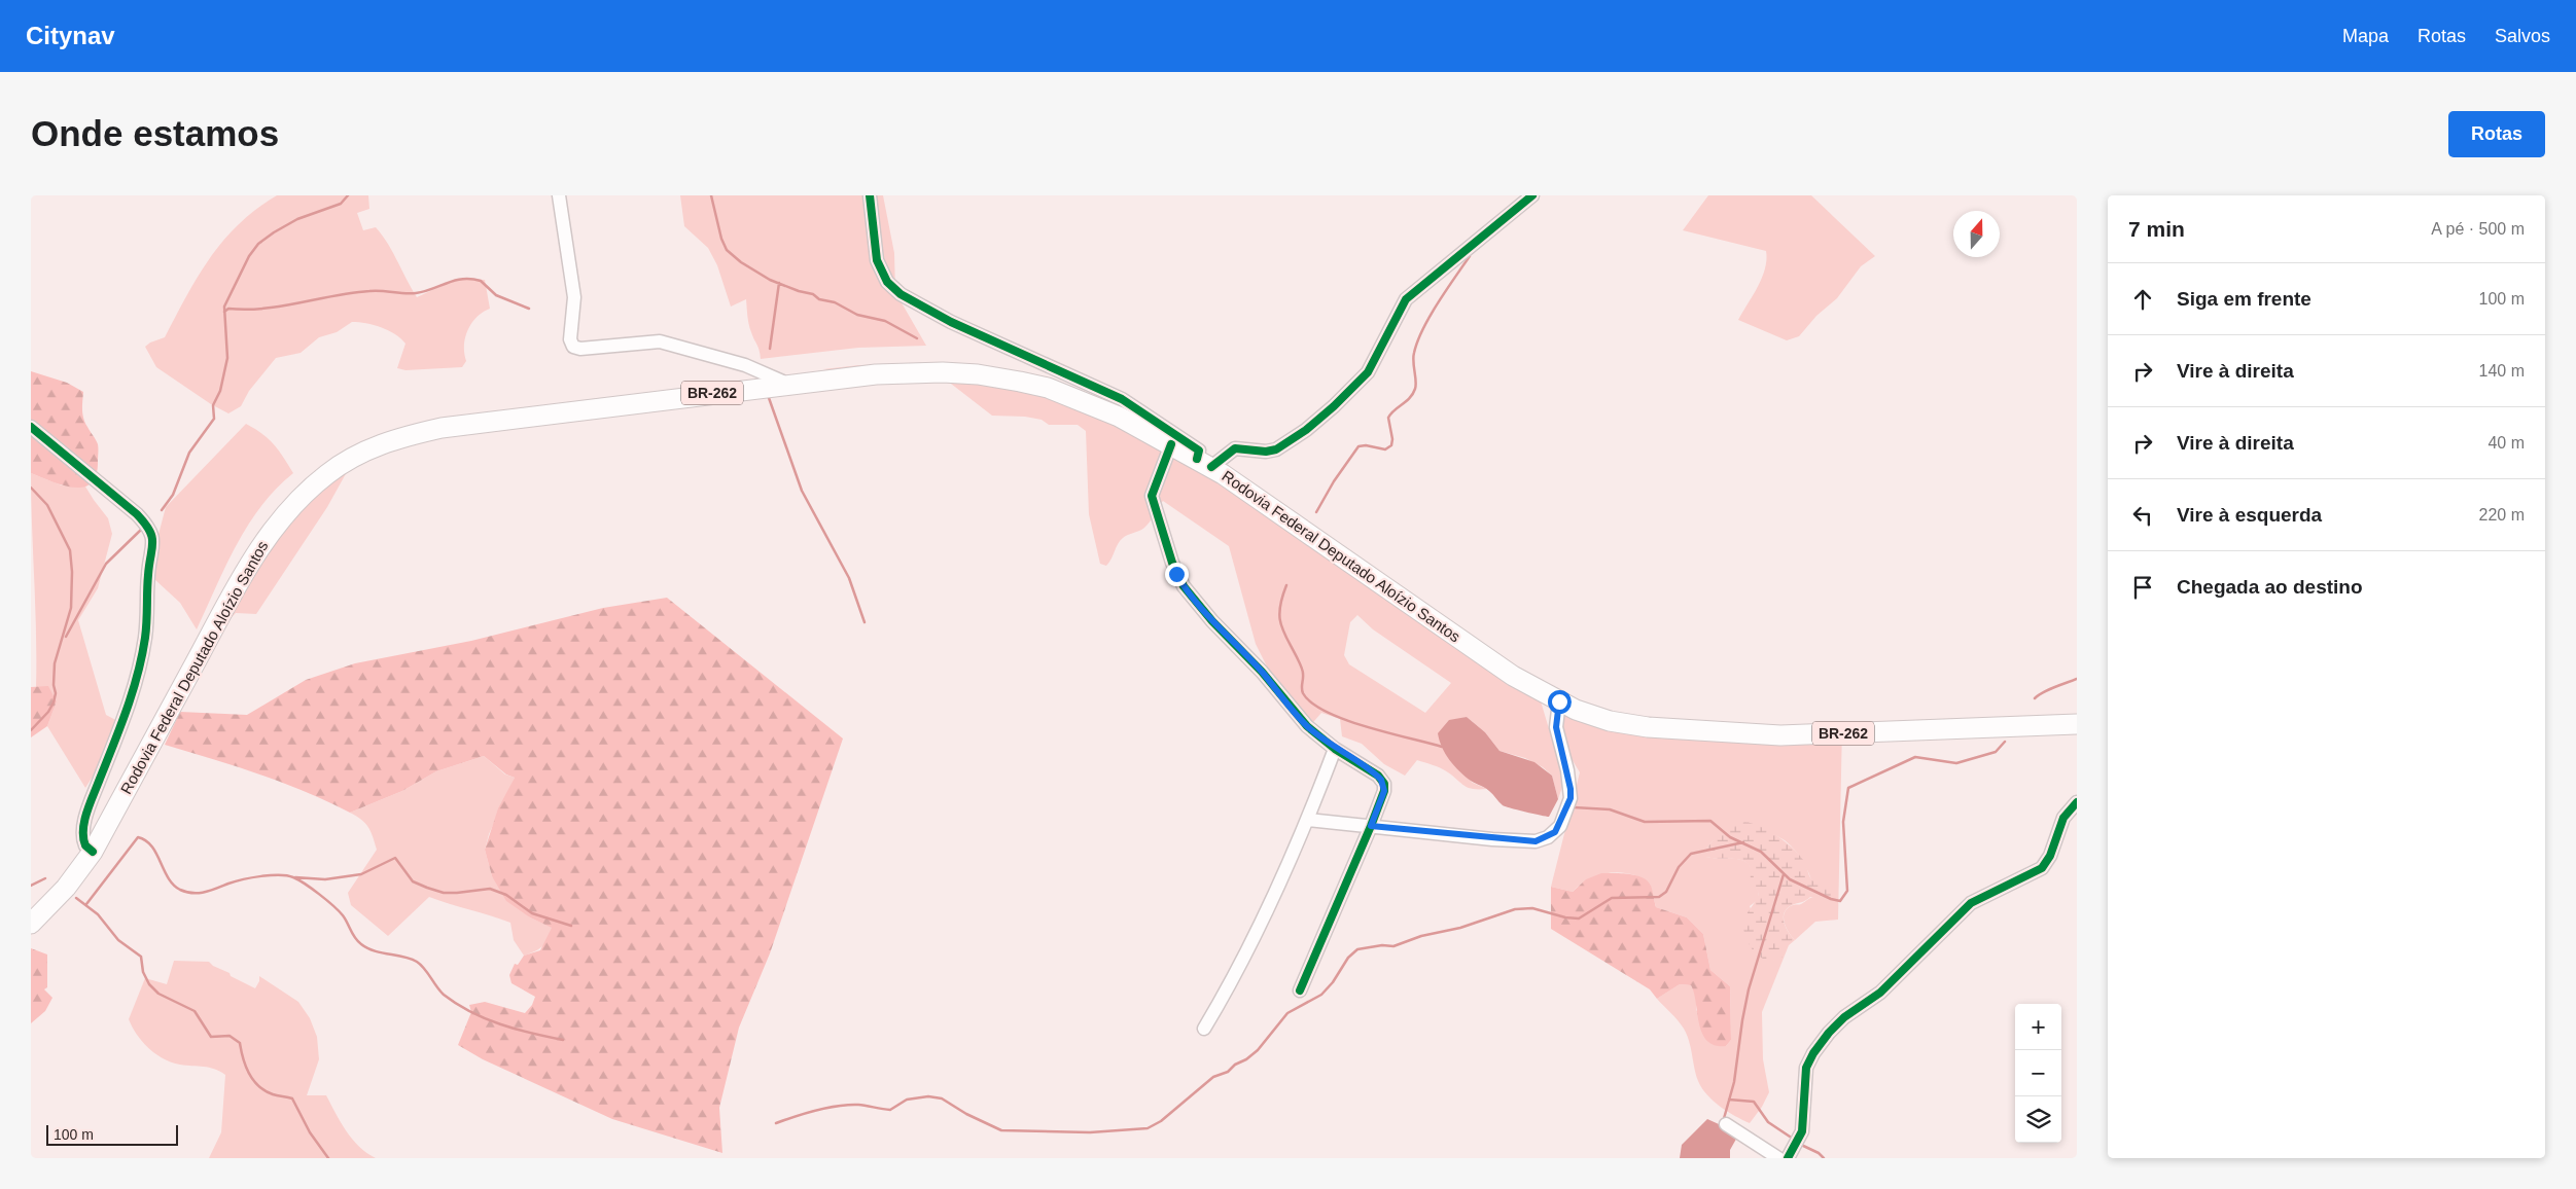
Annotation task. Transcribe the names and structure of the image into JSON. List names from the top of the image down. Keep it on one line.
{"streets":{"highway":["BR-262","Rodovia Federal Deputado Aloízio Santos"]},"scale_bar":"100 m","north":"top","page":{"header":"Citynav","nav":["Mapa","Rotas","Salvos"],"buttons":"Rotas","title":"Onde estamos","heading":["7 min","A pé · 500 m"],"list":[["Siga em frente","100 m"],["Vire à direita","140 m"],["Vire à direita","40 m"],["Vire à esquerda","220 m"],"Chegada ao destino"],"map_buttons":["+","−"],"scale":"100 m"}}
